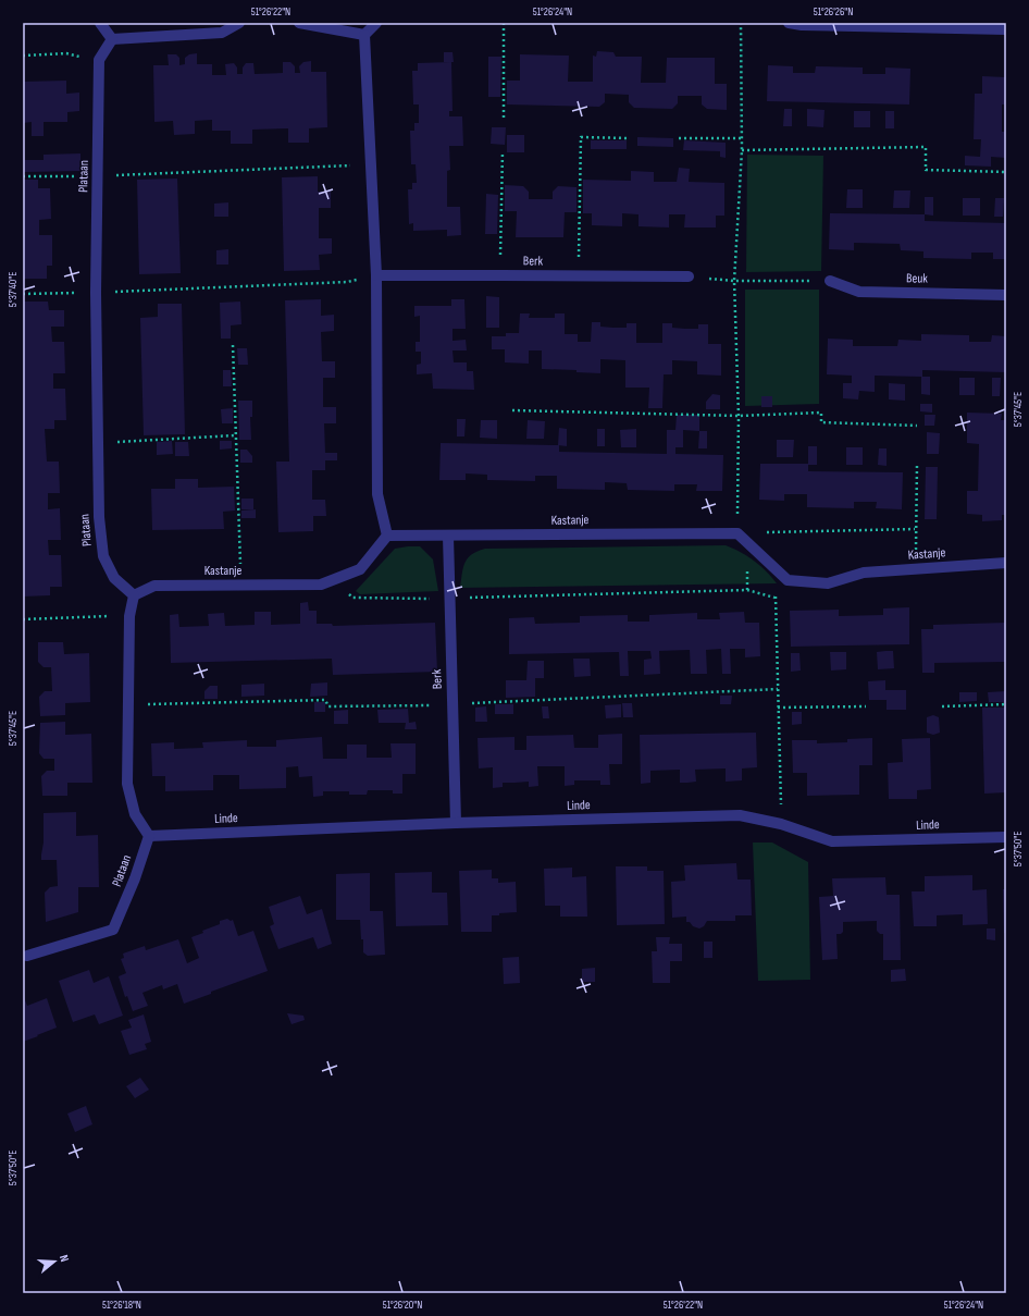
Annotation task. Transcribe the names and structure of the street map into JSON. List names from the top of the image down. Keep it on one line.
{"streets":{"street":["Plataan","Berk","Beuk","Kastanje","Linde"]},"crossings":[["Plataan","Kastanje"],["Plataan","Linde"],["Berk","Kastanje"],["Berk","Linde"]],"north":"right","coordinates":["51°26'22\"N","51°26'24\"N","51°26'26\"N","5°37'40\"E","5°37'45\"E","5°37'50\"E","51°26'18\"N","51°26'20\"N"]}
